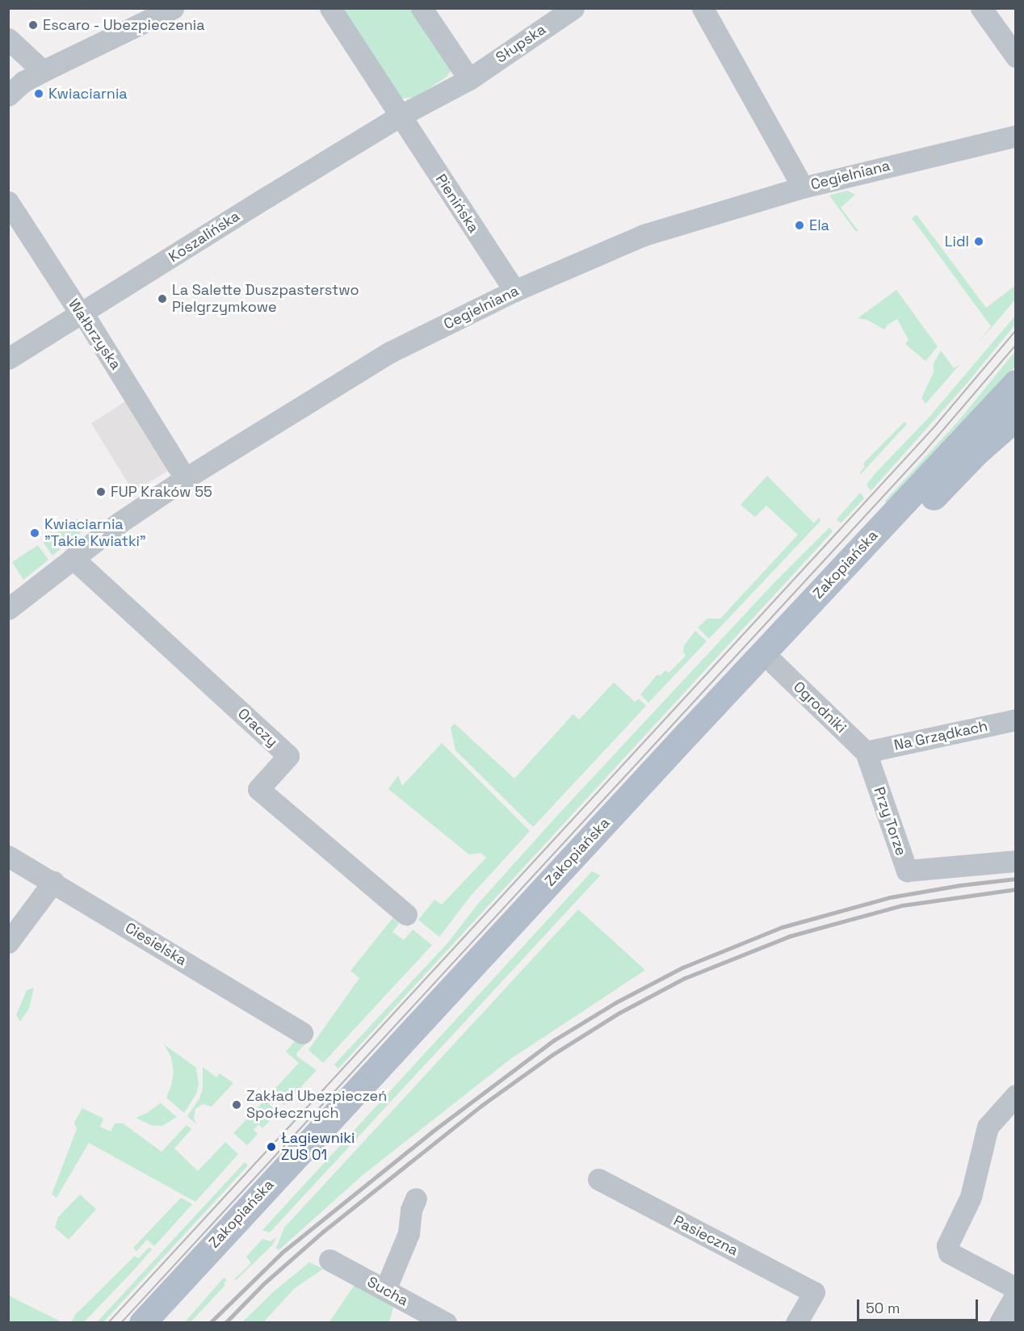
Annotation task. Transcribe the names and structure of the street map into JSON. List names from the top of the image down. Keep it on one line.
{"streets":{"main road":["Zakopiańska"],"street":["Słupska","Cegielniana","Pienińska","Koszalińska","Wałbrzyska","Ogrodniki","Oraczy","Na Grządkach","Przy Torze","Ciesielska","Pasieczna","Sucha"]},"crossings":[["Słupska","Pienińska"],["Słupska","Koszalińska"],["Cegielniana","Pienińska"],["Cegielniana","Oraczy"],["Pienińska","Koszalińska"],["Koszalińska","Wałbrzyska"],["Zakopiańska","Ogrodniki"],["Ogrodniki","Na Grządkach"],["Ogrodniki","Przy Torze"],["Na Grządkach","Przy Torze"]],"places":["Escaro - Ubezpieczenia","Kwiaciarnia","Ela","Lidl","La Salette Duszpasterstwo Pielgrzymkowe","FUP Kraków 55","Kwiaciarnia \"Takie Kwiatki\"","Zakład Ubezpieczeń Społecznych","Łagiewniki ZUS 01"],"scale_bar":"50 m"}
